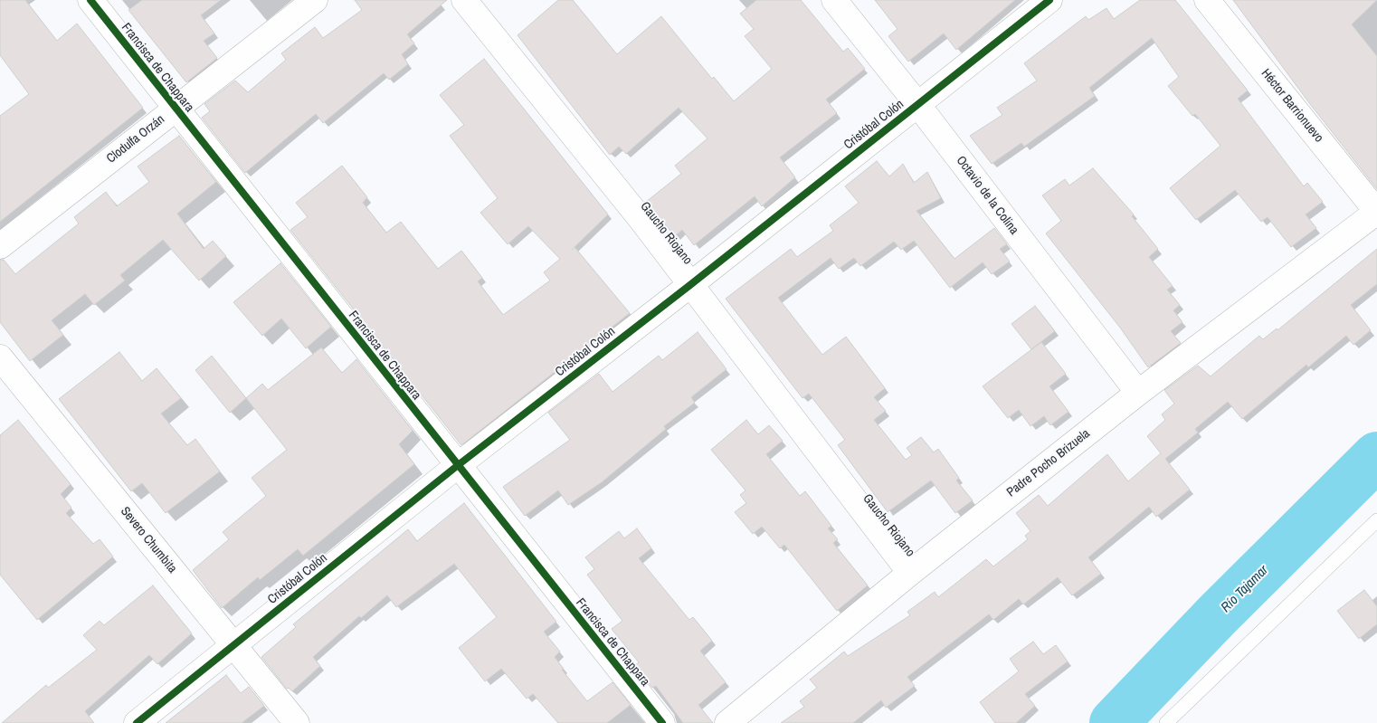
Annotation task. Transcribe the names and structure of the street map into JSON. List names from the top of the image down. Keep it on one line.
{"streets":{"street":["Francisca de Chappara","Héctor Barrionuevo","Cristóbal Colón","Clodulfa Orzán","Octavio de la Colina","Gaucho Riojano","Padre Pocho Brizuela","Severo Chumbita"]},"crossings":[["Francisca de Chappara","Cristóbal Colón"],["Francisca de Chappara","Clodulfa Orzán"],["Héctor Barrionuevo","Padre Pocho Brizuela"],["Cristóbal Colón","Octavio de la Colina"],["Cristóbal Colón","Gaucho Riojano"],["Cristóbal Colón","Severo Chumbita"],["Octavio de la Colina","Padre Pocho Brizuela"],["Gaucho Riojano","Padre Pocho Brizuela"]],"water":["Río Tajamar"]}
